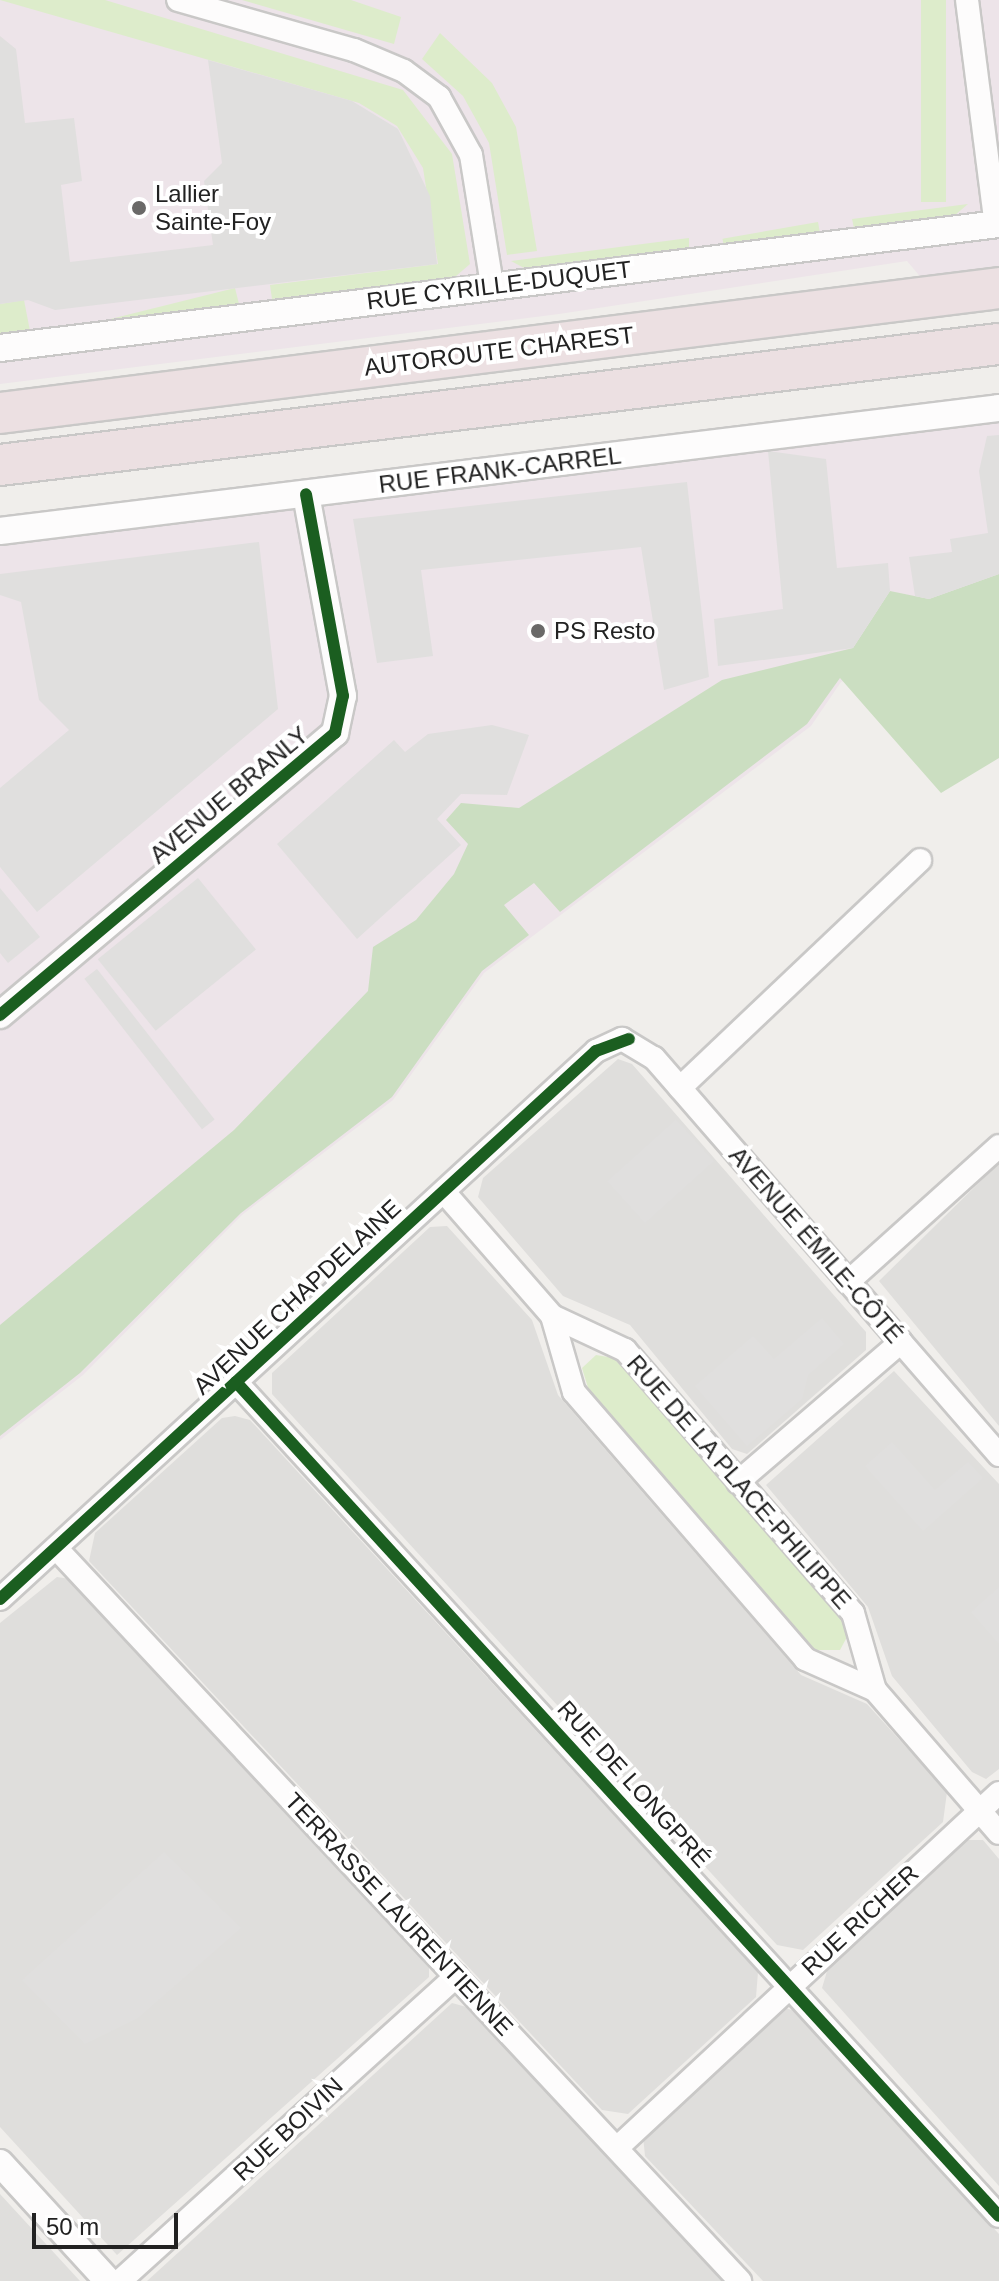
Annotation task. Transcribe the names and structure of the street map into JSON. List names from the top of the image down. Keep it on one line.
{"streets":{"highway":["AUTOROUTE CHAREST"],"street":["RUE CYRILLE-DUQUET","RUE FRANK-CARREL","AVENUE BRANLY","AVENUE ÉMILE-CÔTÉ","AVENUE CHAPDELAINE","RUE DE LA PLACE-PHILIPPE","RUE DE LONGPRÉ","TERRASSE LAURENTIENNE","RUE RICHER","RUE BOIVIN"]},"crossings":[["RUE FRANK-CARREL","AVENUE BRANLY"],["AVENUE ÉMILE-CÔTÉ","AVENUE CHAPDELAINE"],["AVENUE CHAPDELAINE","RUE DE LA PLACE-PHILIPPE"],["AVENUE CHAPDELAINE","RUE DE LONGPRÉ"],["AVENUE CHAPDELAINE","TERRASSE LAURENTIENNE"],["RUE DE LA PLACE-PHILIPPE","RUE RICHER"],["RUE DE LONGPRÉ","RUE RICHER"],["TERRASSE LAURENTIENNE","RUE RICHER"],["TERRASSE LAURENTIENNE","RUE BOIVIN"]],"places":["Lallier Sainte-Foy","PS Resto"],"scale_bar":"50 m"}
